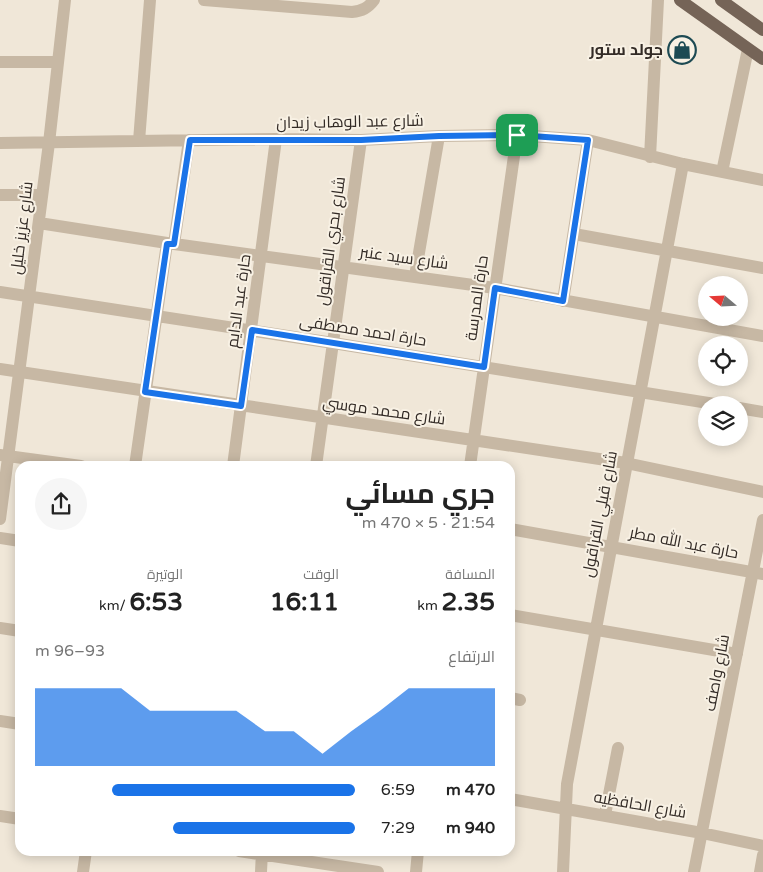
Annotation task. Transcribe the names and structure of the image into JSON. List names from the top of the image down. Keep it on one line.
{"streets":{"street":["شارع عبد الوهاب زيدان","شارع عزيز خليل","شارع بحري القراقول","شارع سيد عنبر","حارة المدرسة","حارة عبد الدايم","حارة احمد مصطفى","شارع محمد موسي","شارع قبلي القراقول","حارة عبد الله مطر","شارع واصف","شارع الحافظيه"]},"crossings":[["شارع عبد الوهاب زيدان","شارع عزيز خليل"],["شارع عبد الوهاب زيدان","شارع بحري القراقول"],["شارع عبد الوهاب زيدان","حارة المدرسة"],["شارع عبد الوهاب زيدان","حارة عبد الدايم"],["شارع عبد الوهاب زيدان","شارع قبلي القراقول"],["شارع عزيز خليل","شارع سيد عنبر"],["شارع عزيز خليل","حارة احمد مصطفى"],["شارع عزيز خليل","شارع محمد موسي"],["شارع بحري القراقول","شارع سيد عنبر"],["شارع بحري القراقول","حارة احمد مصطفى"],["شارع بحري القراقول","شارع محمد موسي"],["شارع سيد عنبر","حارة المدرسة"],["شارع سيد عنبر","حارة عبد الدايم"],["شارع سيد عنبر","شارع قبلي القراقول"],["حارة المدرسة","حارة احمد مصطفى"],["حارة المدرسة","شارع محمد موسي"],["حارة عبد الدايم","حارة احمد مصطفى"],["حارة عبد الدايم","شارع محمد موسي"],["حارة احمد مصطفى","شارع قبلي القراقول"],["شارع محمد موسي","شارع قبلي القراقول"],["شارع قبلي القراقول","حارة عبد الله مطر"],["شارع قبلي القراقول","شارع الحافظيه"],["حارة عبد الله مطر","شارع واصف"],["شارع واصف","شارع الحافظيه"]],"places":{"shop":["جولد ستور"]},"north":"left","page":{"heading":["جري مسائي","21:54 · 5 × 470 m"],"stats":[["المسافة","2.35 km"],["الوقت","16:11"],["الوتيرة","6:53 /km"]],"chart":["الارتفاع","93–96 m"],"list":[{"name":"470 m","note":"6:59"},{"name":"940 m","note":"7:29"}]}}
